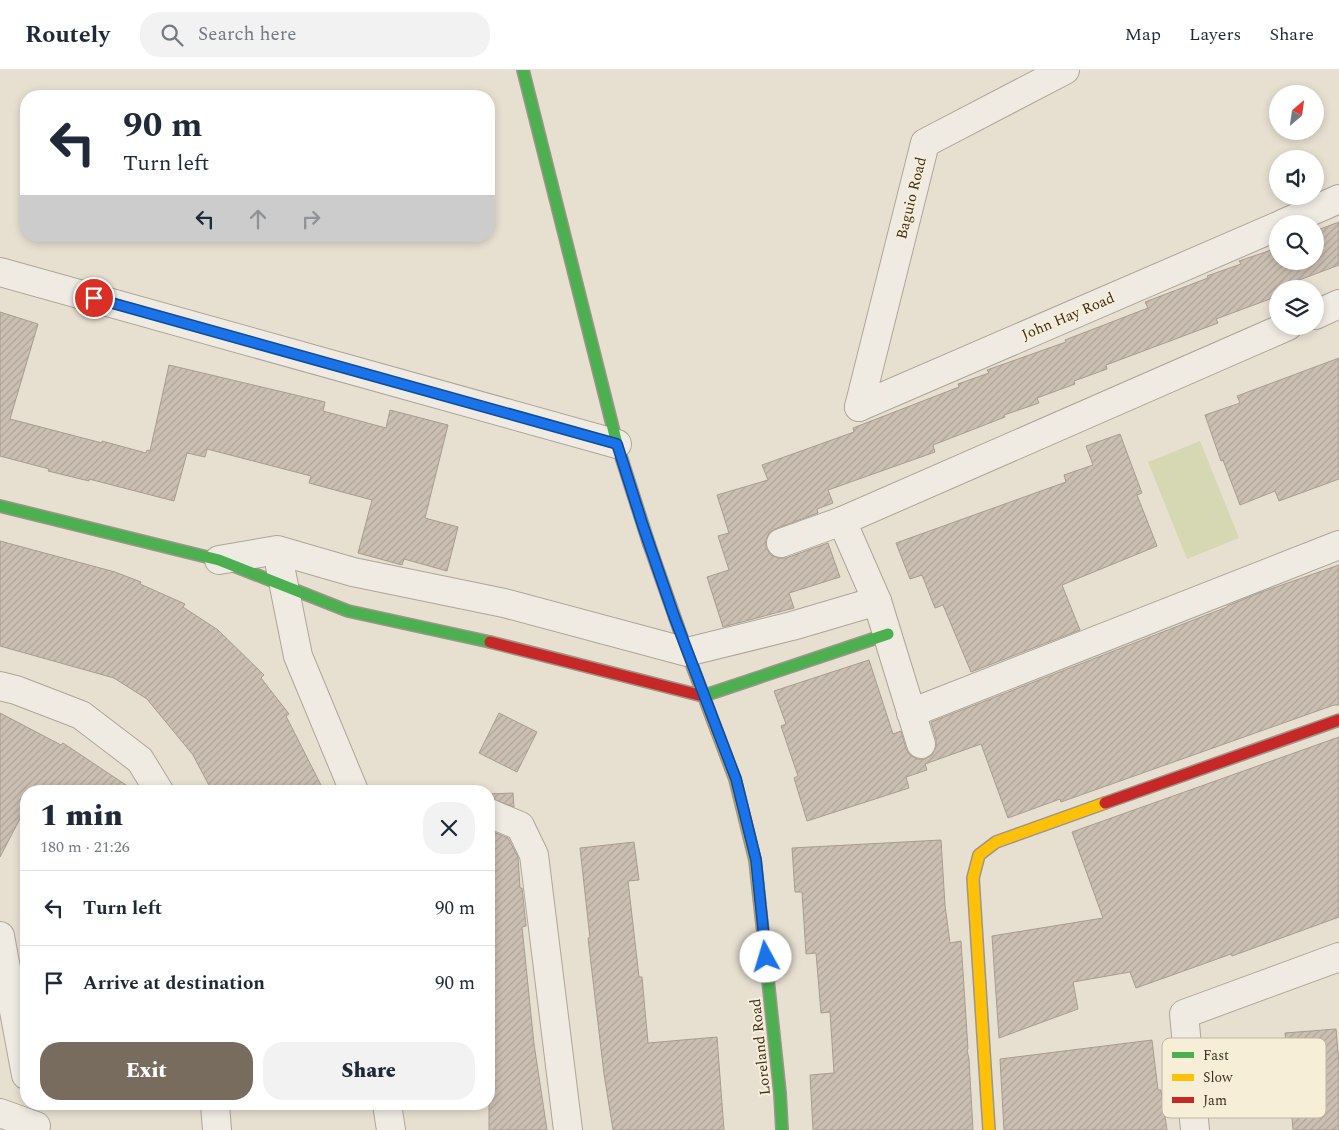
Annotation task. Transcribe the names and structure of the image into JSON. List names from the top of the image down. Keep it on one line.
{"streets":{"street":["Baguio Road","John Hay Road","Loreland Road"]},"crossings":[["Baguio Road","John Hay Road"]],"legend":["Fast","Slow","Jam"],"north":"top right","page":{"header":"Routely","search":"Search here","nav":["Map","Layers","Share"],"turn":["90 m","Turn left"],"heading":["1 min","180 m · 21:26"],"list":[{"name":"Turn left","value":"90 m"},{"name":"Arrive at destination","value":"90 m"}],"buttons":["Exit","Share"]}}
